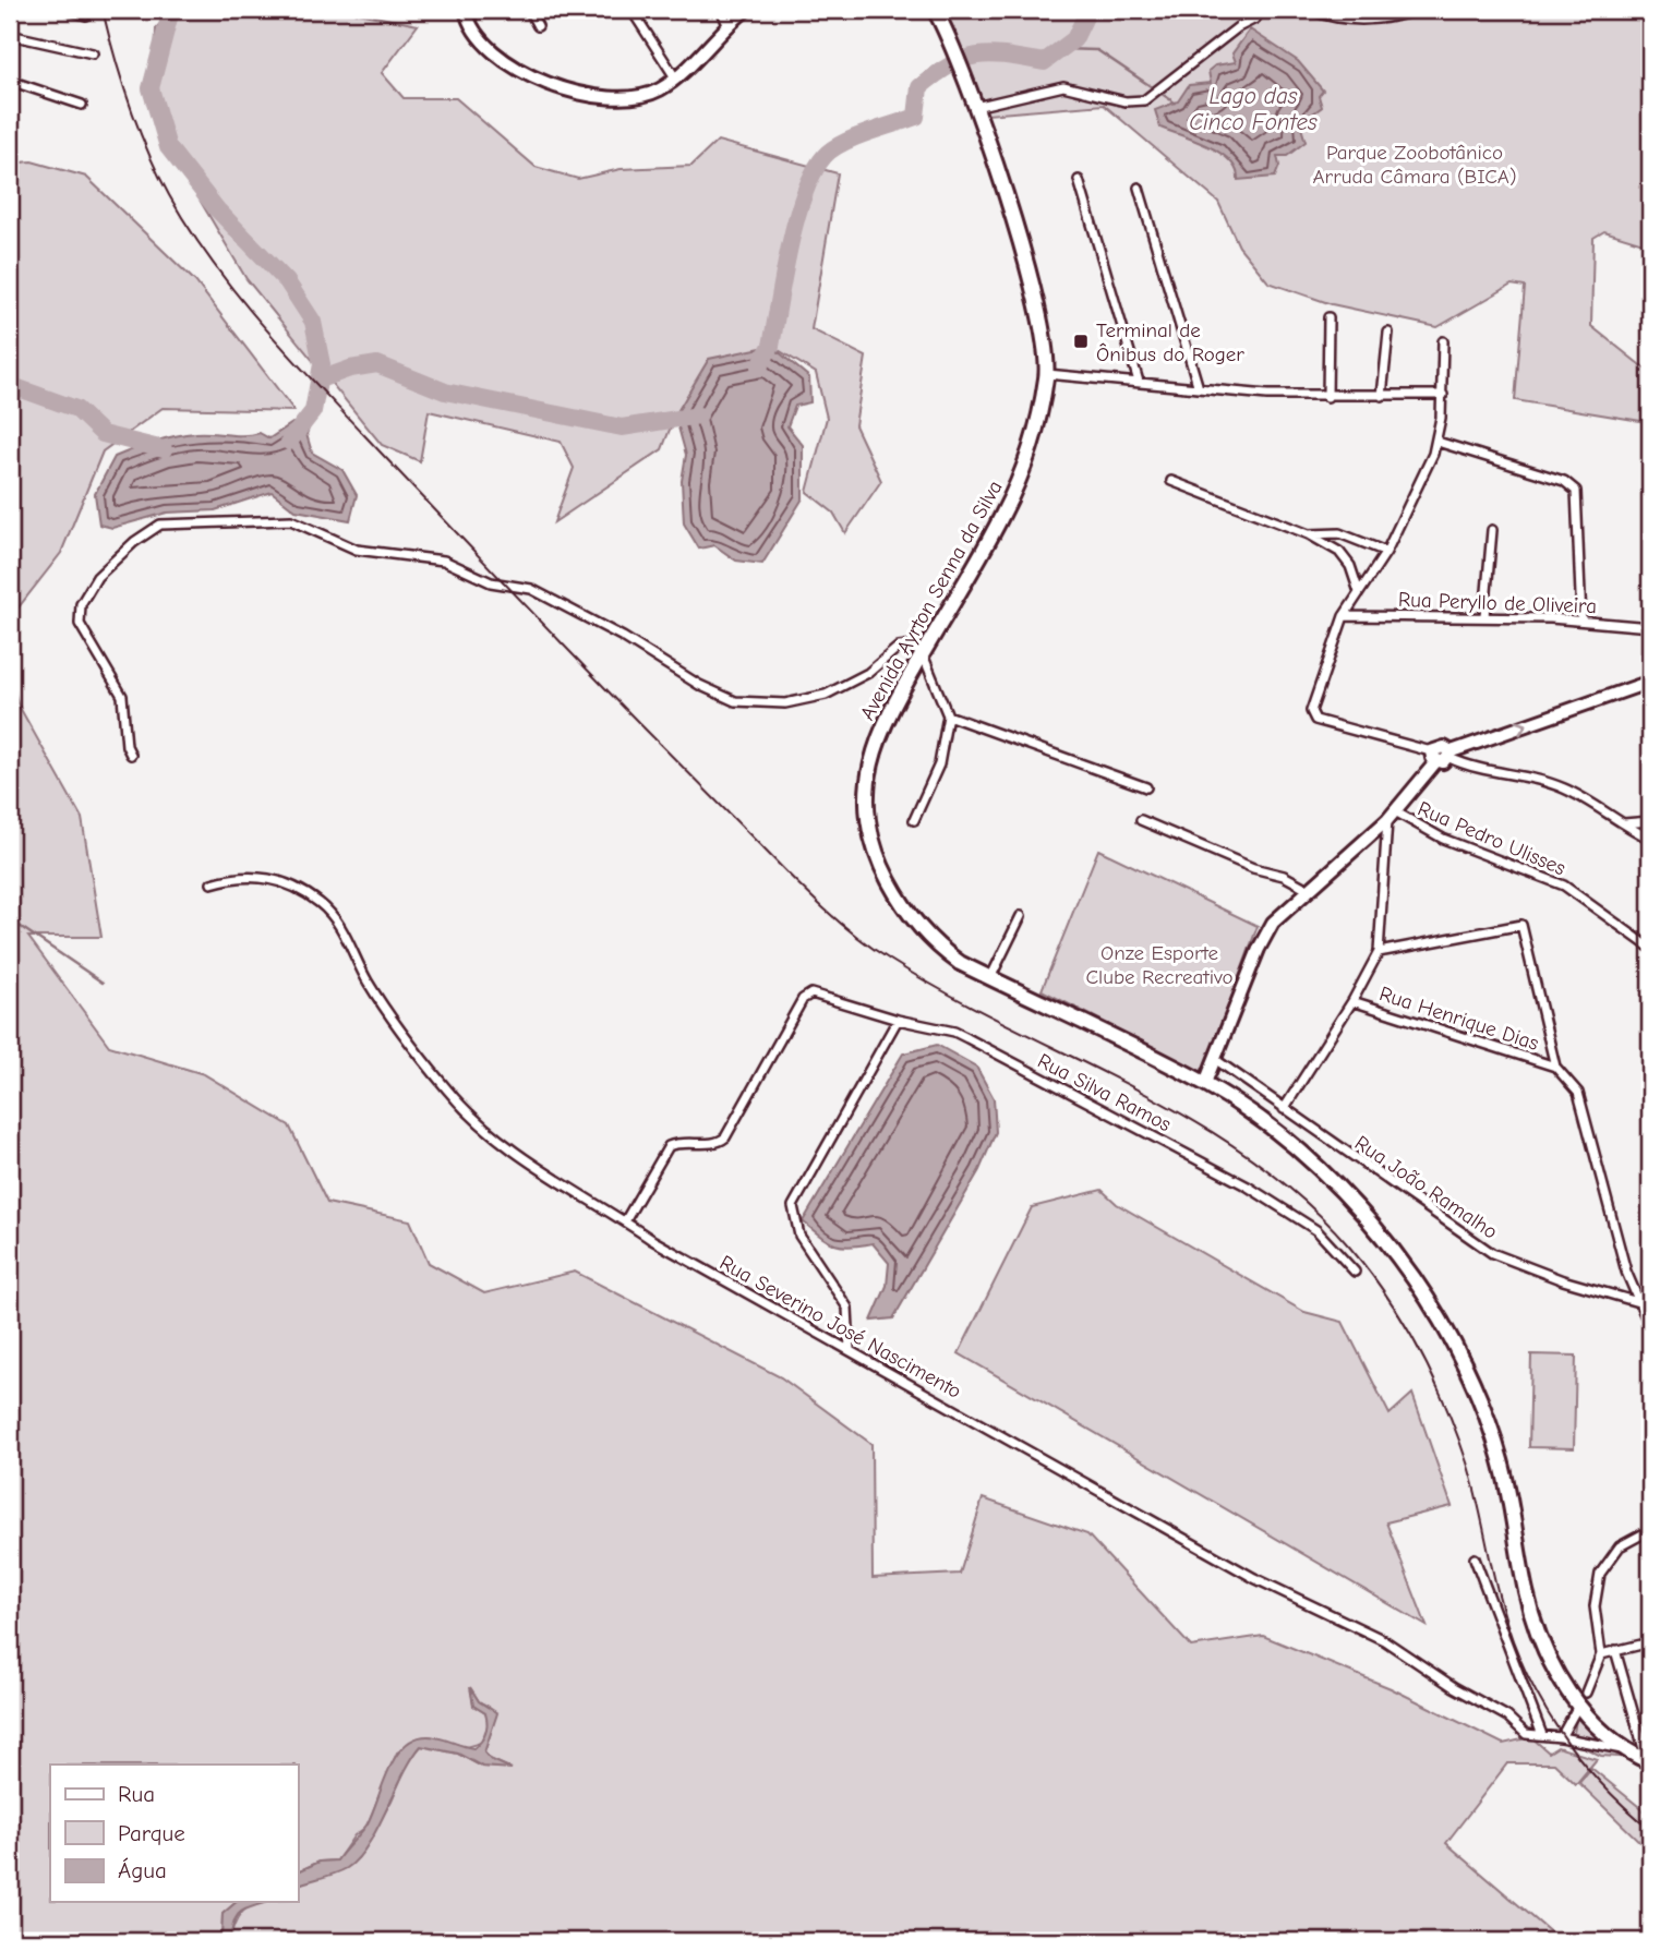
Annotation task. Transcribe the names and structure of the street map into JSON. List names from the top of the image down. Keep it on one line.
{"streets":{"main road":["Avenida Ayrton Senna da Silva"],"street":["Rua Peryllo de Oliveira","Rua Pedro Ulisses","Rua Henrique Dias","Rua Silva Ramos","Rua João Ramalho","Rua Severino José Nascimento"]},"crossings":[["Rua Silva Ramos","Rua Severino José Nascimento"]],"water":["Lago das Cinco Fontes"],"parks":["Parque Zoobotânico Arruda Câmara (BICA)","Onze Esporte Clube Recreativo"],"places":{"transit":["Terminal de Ônibus do Roger"]},"legend":["Rua","Parque","Água"]}
